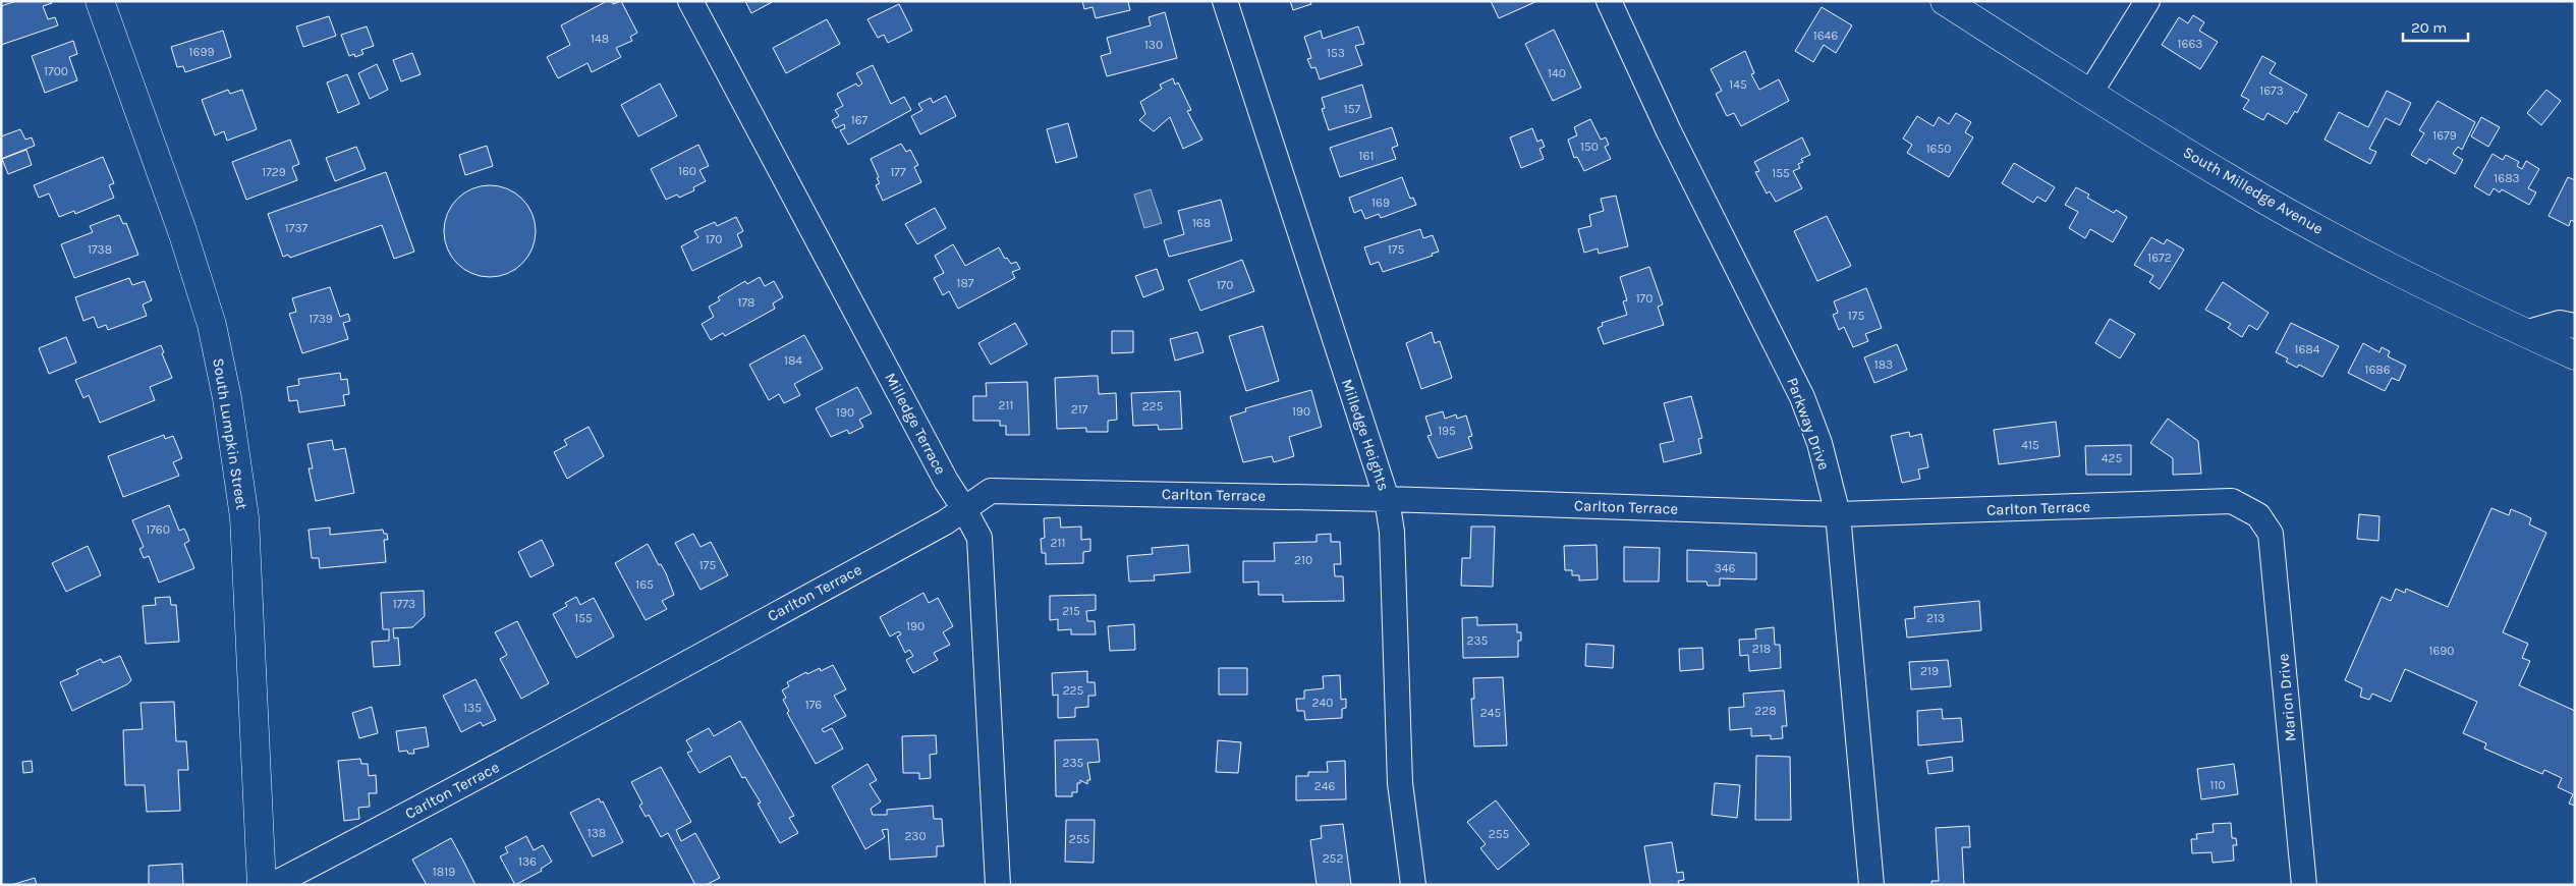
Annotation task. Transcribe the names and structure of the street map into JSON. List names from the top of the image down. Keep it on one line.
{"streets":{"main road":["South Milledge Avenue","South Lumpkin Street"],"street":["Milledge Terrace","Parkway Drive","Milledge Heights","Carlton Terrace","Marion Drive"]},"crossings":[["Milledge Terrace","Carlton Terrace"],["Parkway Drive","Carlton Terrace"],["Milledge Heights","Carlton Terrace"],["Carlton Terrace","Marion Drive"]],"house_numbers":["1646","148","1663","130","1699","153","1700","140","145","1673","157","167","1679","150","1650","161","160","1729","177","155","1683","169","168","1737","170","1738","175","1672","187","170","170","178","175","1739","1684","184","183","1686","211","225","217","190","190","195","415","425","1760","211","210","175","346","165","1773","215","155","213","190","235","218","1690","219","225","240","176","135","228","245","235","110","246","138","255","230","255","252","136","1819"],"scale_bar":"20 m"}
